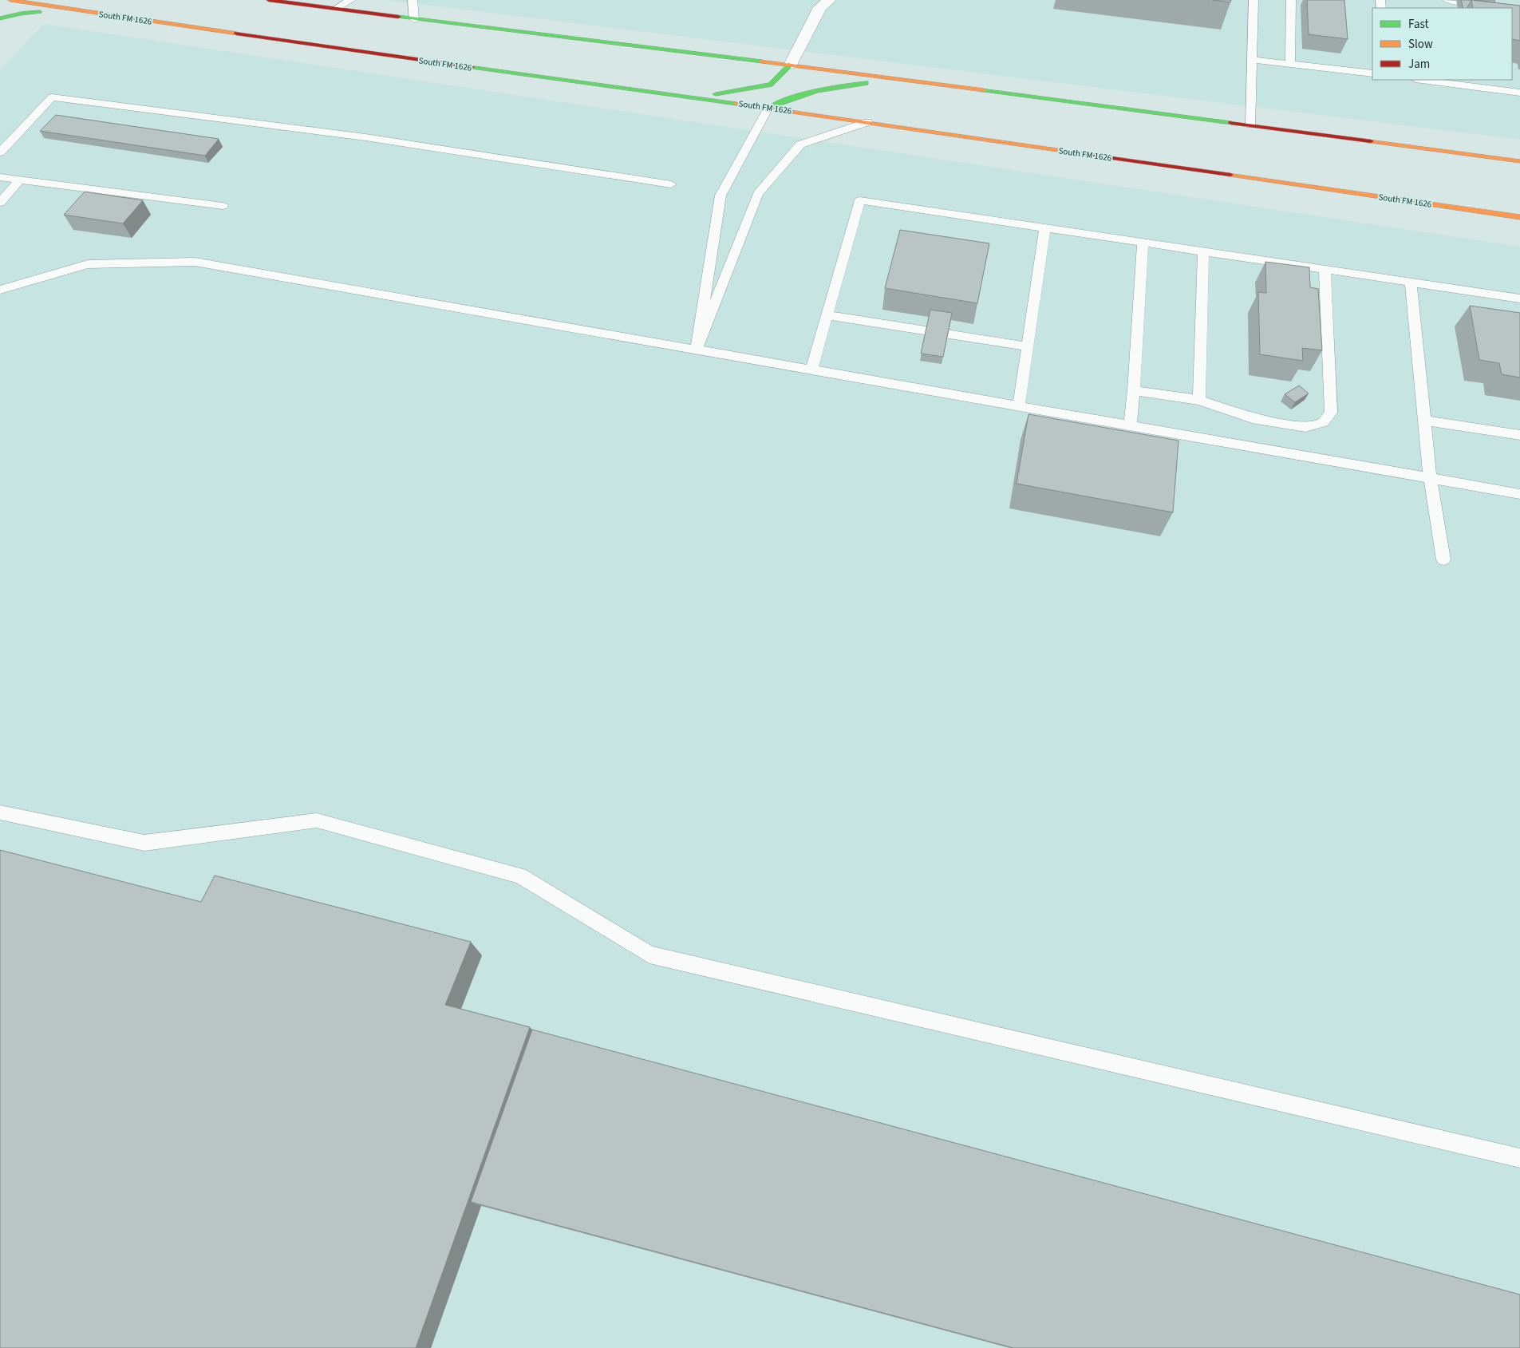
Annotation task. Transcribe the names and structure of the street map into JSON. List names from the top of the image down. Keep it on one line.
{"streets":{"main road":["South FM 1626"]},"legend":["Fast","Slow","Jam"]}
